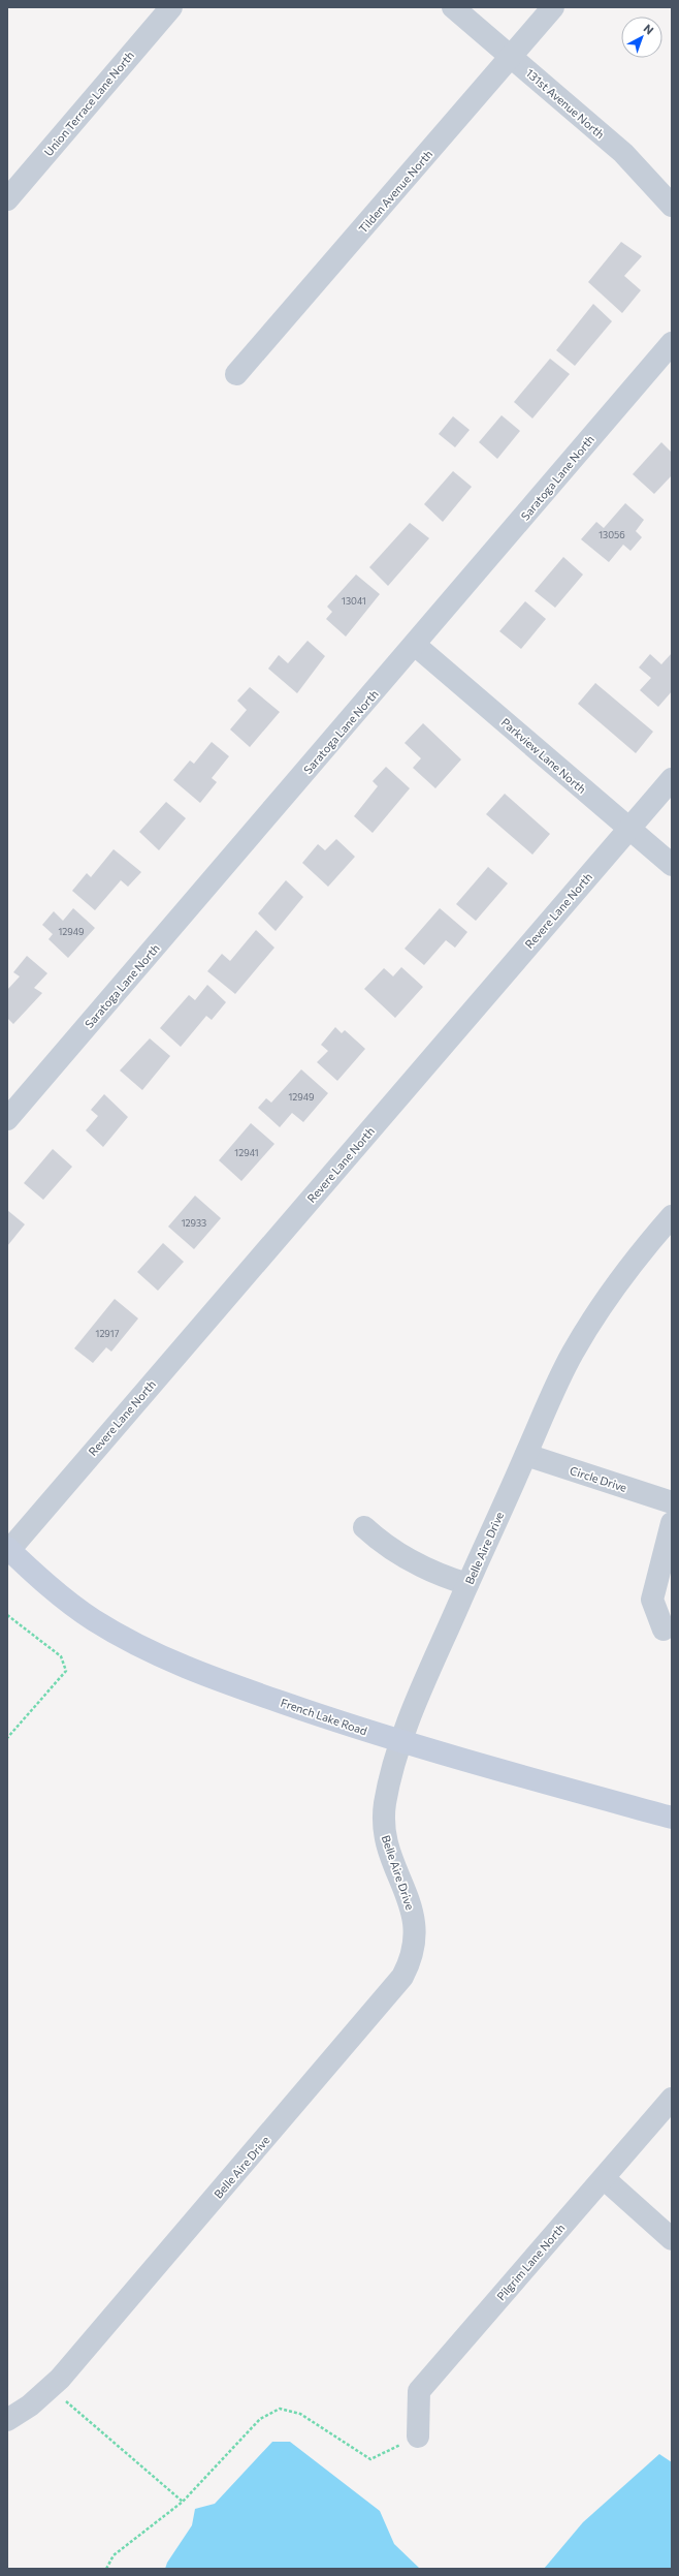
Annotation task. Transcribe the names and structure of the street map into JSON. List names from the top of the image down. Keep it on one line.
{"streets":{"street":["Union Terrace Lane North","131st Avenue North","Tilden Avenue North","Saratoga Lane North","Parkview Lane North","Revere Lane North","Circle Drive","Belle Aire Drive","French Lake Road","Pilgrim Lane North"]},"crossings":[["131st Avenue North","Tilden Avenue North"],["Saratoga Lane North","Parkview Lane North"],["Parkview Lane North","Revere Lane North"],["Revere Lane North","French Lake Road"],["Circle Drive","Belle Aire Drive"],["Belle Aire Drive","French Lake Road"]],"house_numbers":["13056","13041","12949","12949","12941","12933","12917"],"north":"top right"}
